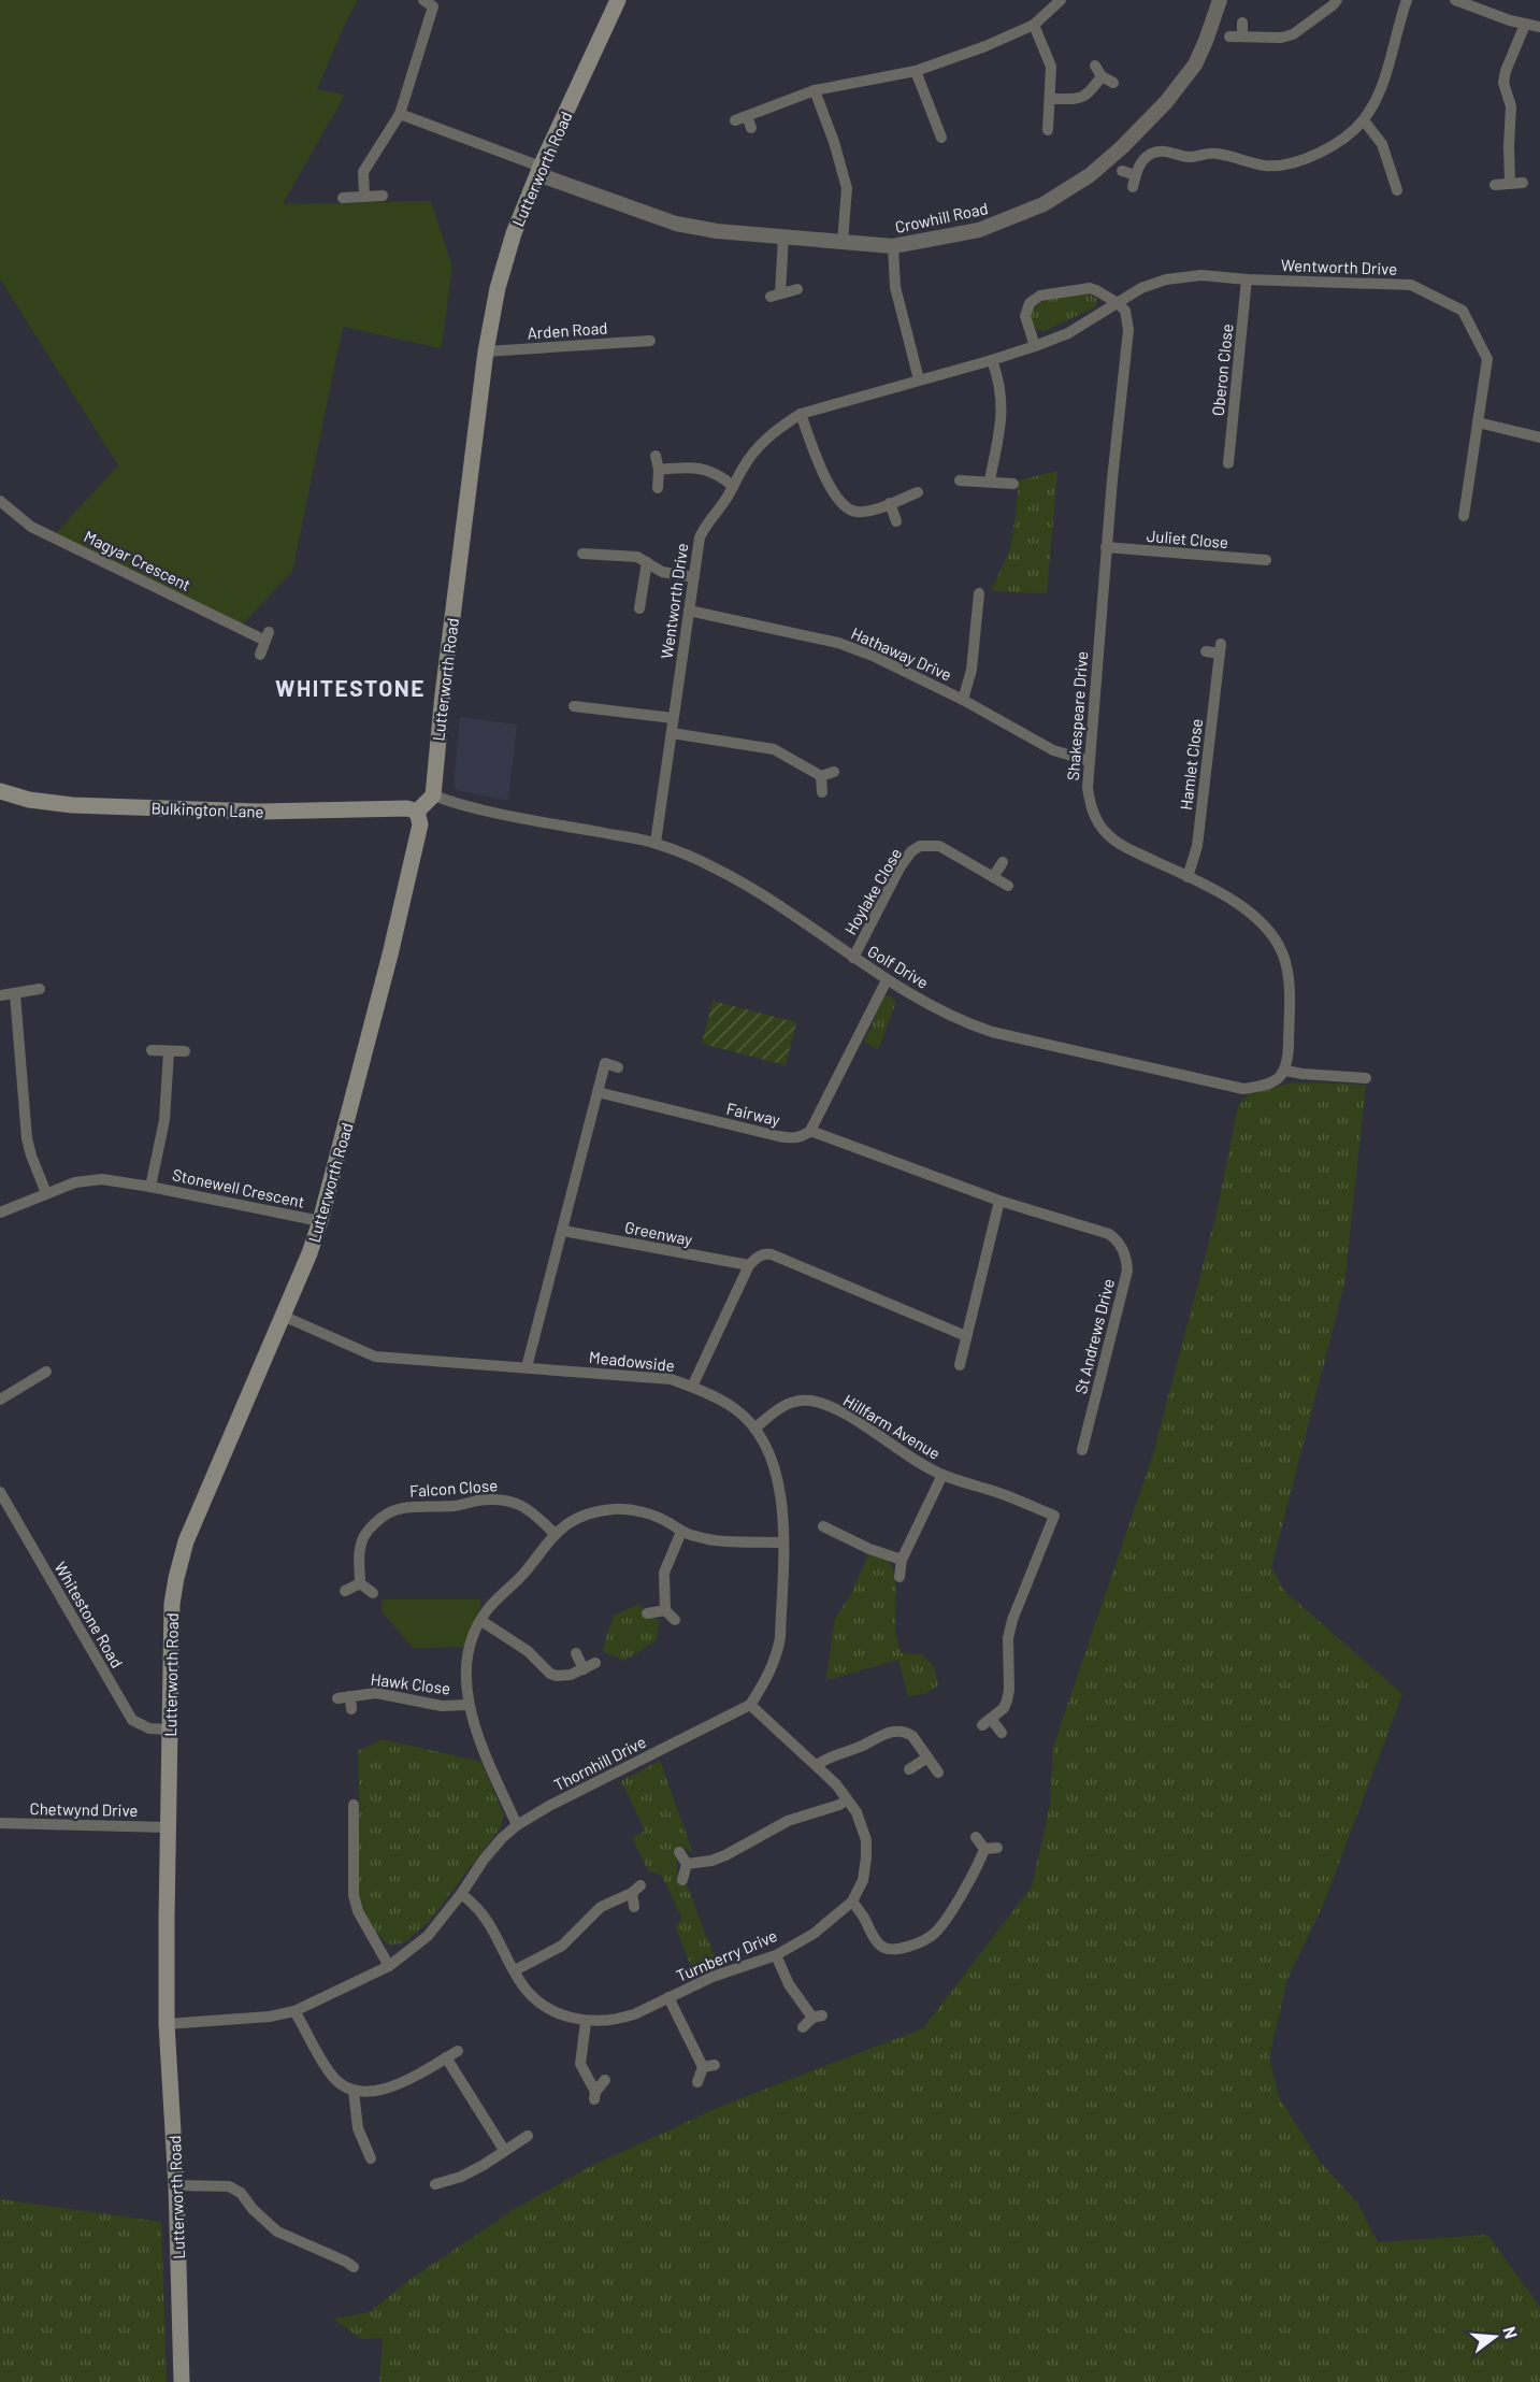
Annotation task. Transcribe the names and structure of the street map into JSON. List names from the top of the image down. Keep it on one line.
{"streets":{"main road":["Lutterworth Road","Bulkington Lane"],"street":["Crowhill Road","Wentworth Drive","Arden Road","Oberon Close","Juliet Close","Magyar Crescent","Hathaway Drive","Shakespeare Drive","Hamlet Close","Hoylake Close","Golf Drive","Fairway","Stonewell Crescent","Greenway","St Andrews Drive","Meadowside","Hillfarm Avenue","Falcon Close","Whitestone Road","Hawk Close","Thornhill Drive","Chetwynd Drive","Turnberry Drive"]},"crossings":[["Lutterworth Road","Crowhill Road"],["Lutterworth Road","Arden Road"],["Lutterworth Road","Bulkington Lane"],["Lutterworth Road","Golf Drive"],["Lutterworth Road","Stonewell Crescent"],["Lutterworth Road","Meadowside"],["Lutterworth Road","Whitestone Road"],["Lutterworth Road","Thornhill Drive"],["Lutterworth Road","Chetwynd Drive"],["Wentworth Drive","Oberon Close"],["Wentworth Drive","Hathaway Drive"],["Wentworth Drive","Shakespeare Drive"],["Wentworth Drive","Golf Drive"],["Juliet Close","Shakespeare Drive"],["Hathaway Drive","Shakespeare Drive"],["Shakespeare Drive","Hamlet Close"],["Shakespeare Drive","Golf Drive"],["Hoylake Close","Golf Drive"],["Greenway","Meadowside"],["Thornhill Drive","Turnberry Drive"]],"districts":["WHITESTONE"],"north":"right"}
